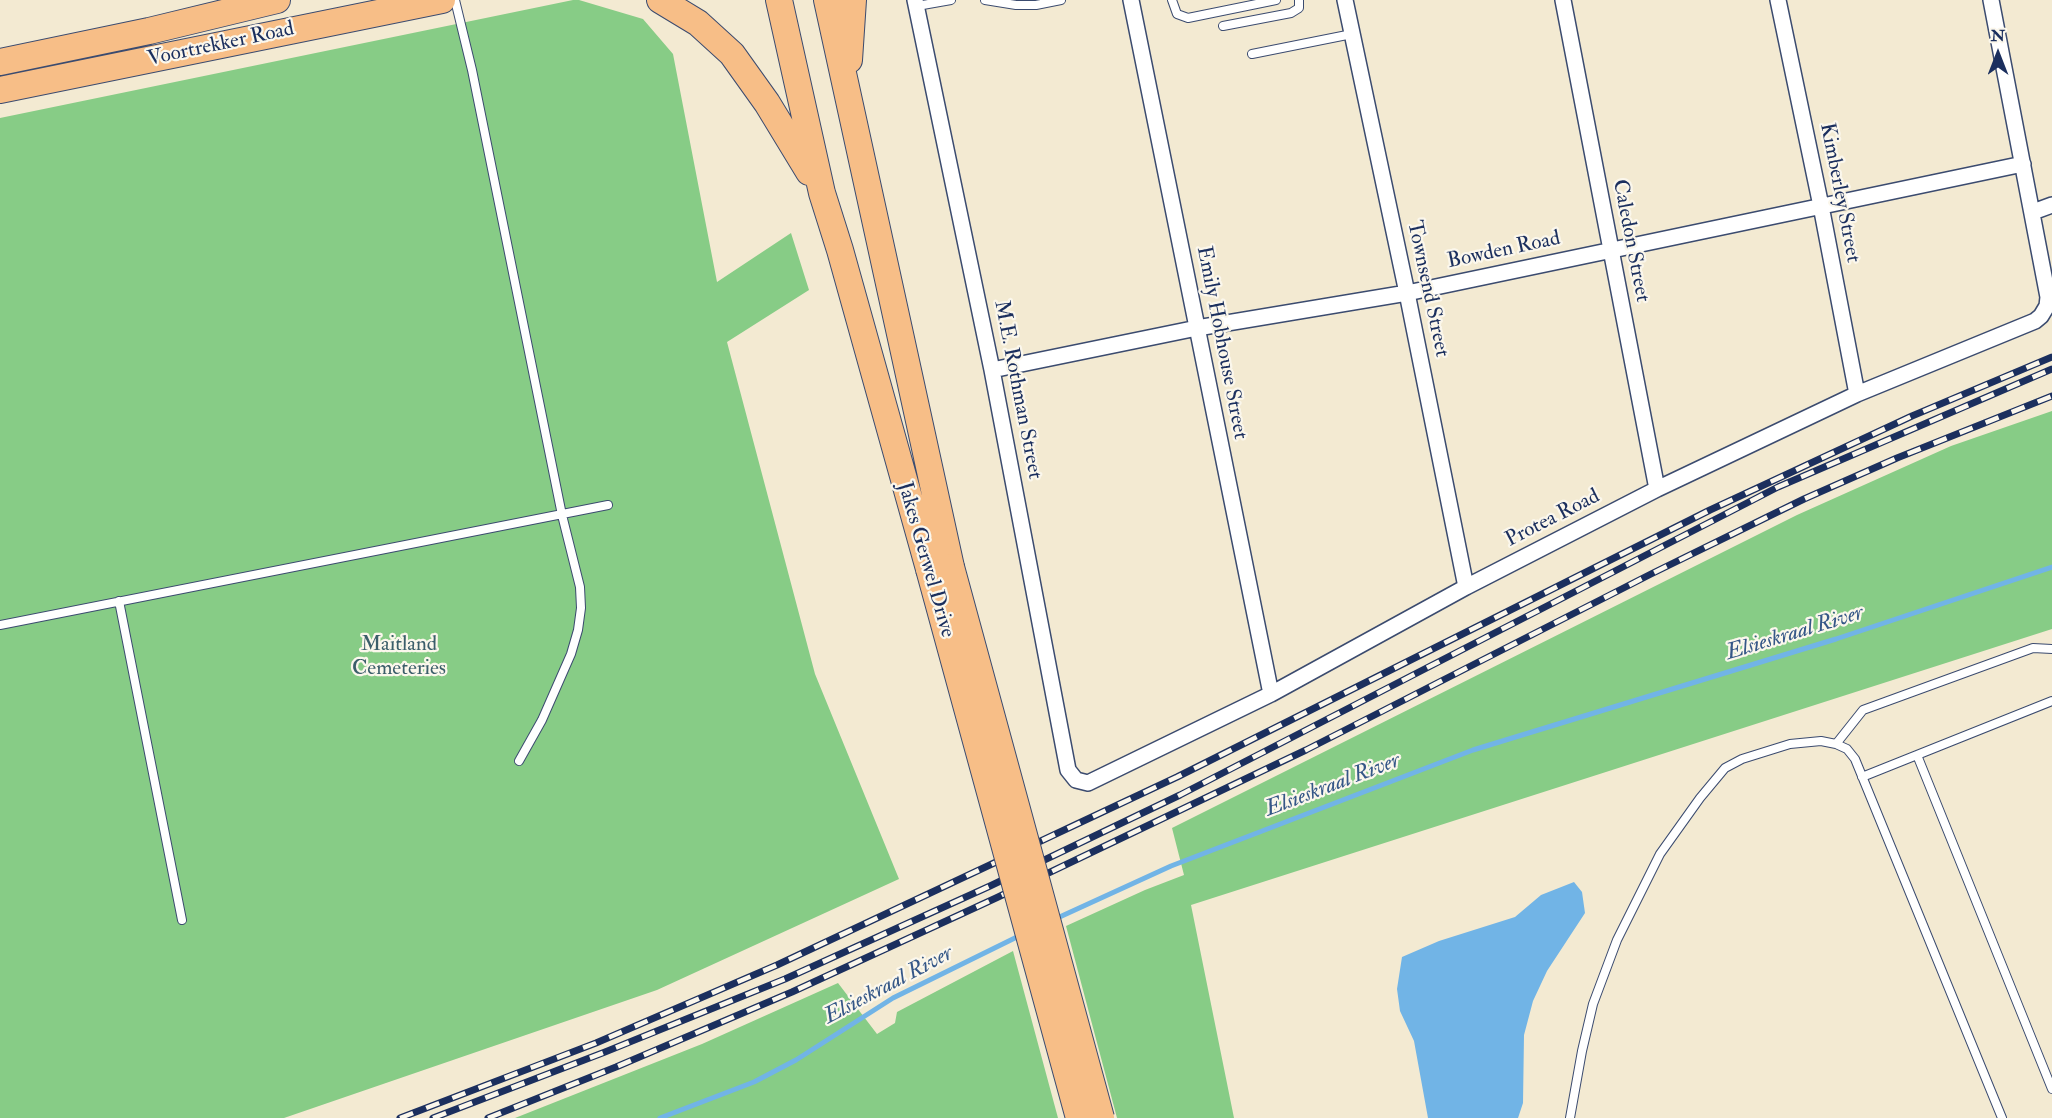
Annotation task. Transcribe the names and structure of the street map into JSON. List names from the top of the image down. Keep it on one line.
{"streets":{"main road":["Voortrekker Road","Jakes Gerwel Drive"],"street":["Kimberley Street","Caledon Street","Bowden Road","Townsend Street","Emily Hobhouse Street","M.E. Rothman Street","Protea Road"]},"crossings":[["Kimberley Street","Bowden Road"],["Kimberley Street","Protea Road"],["Caledon Street","Bowden Road"],["Caledon Street","Protea Road"],["Bowden Road","Townsend Street"],["Bowden Road","Emily Hobhouse Street"],["Bowden Road","M.E. Rothman Street"],["Townsend Street","Protea Road"],["Emily Hobhouse Street","Protea Road"],["M.E. Rothman Street","Protea Road"]],"water":["Elsieskraal River"],"parks":["Maitland Cemeteries"],"north":"top"}
